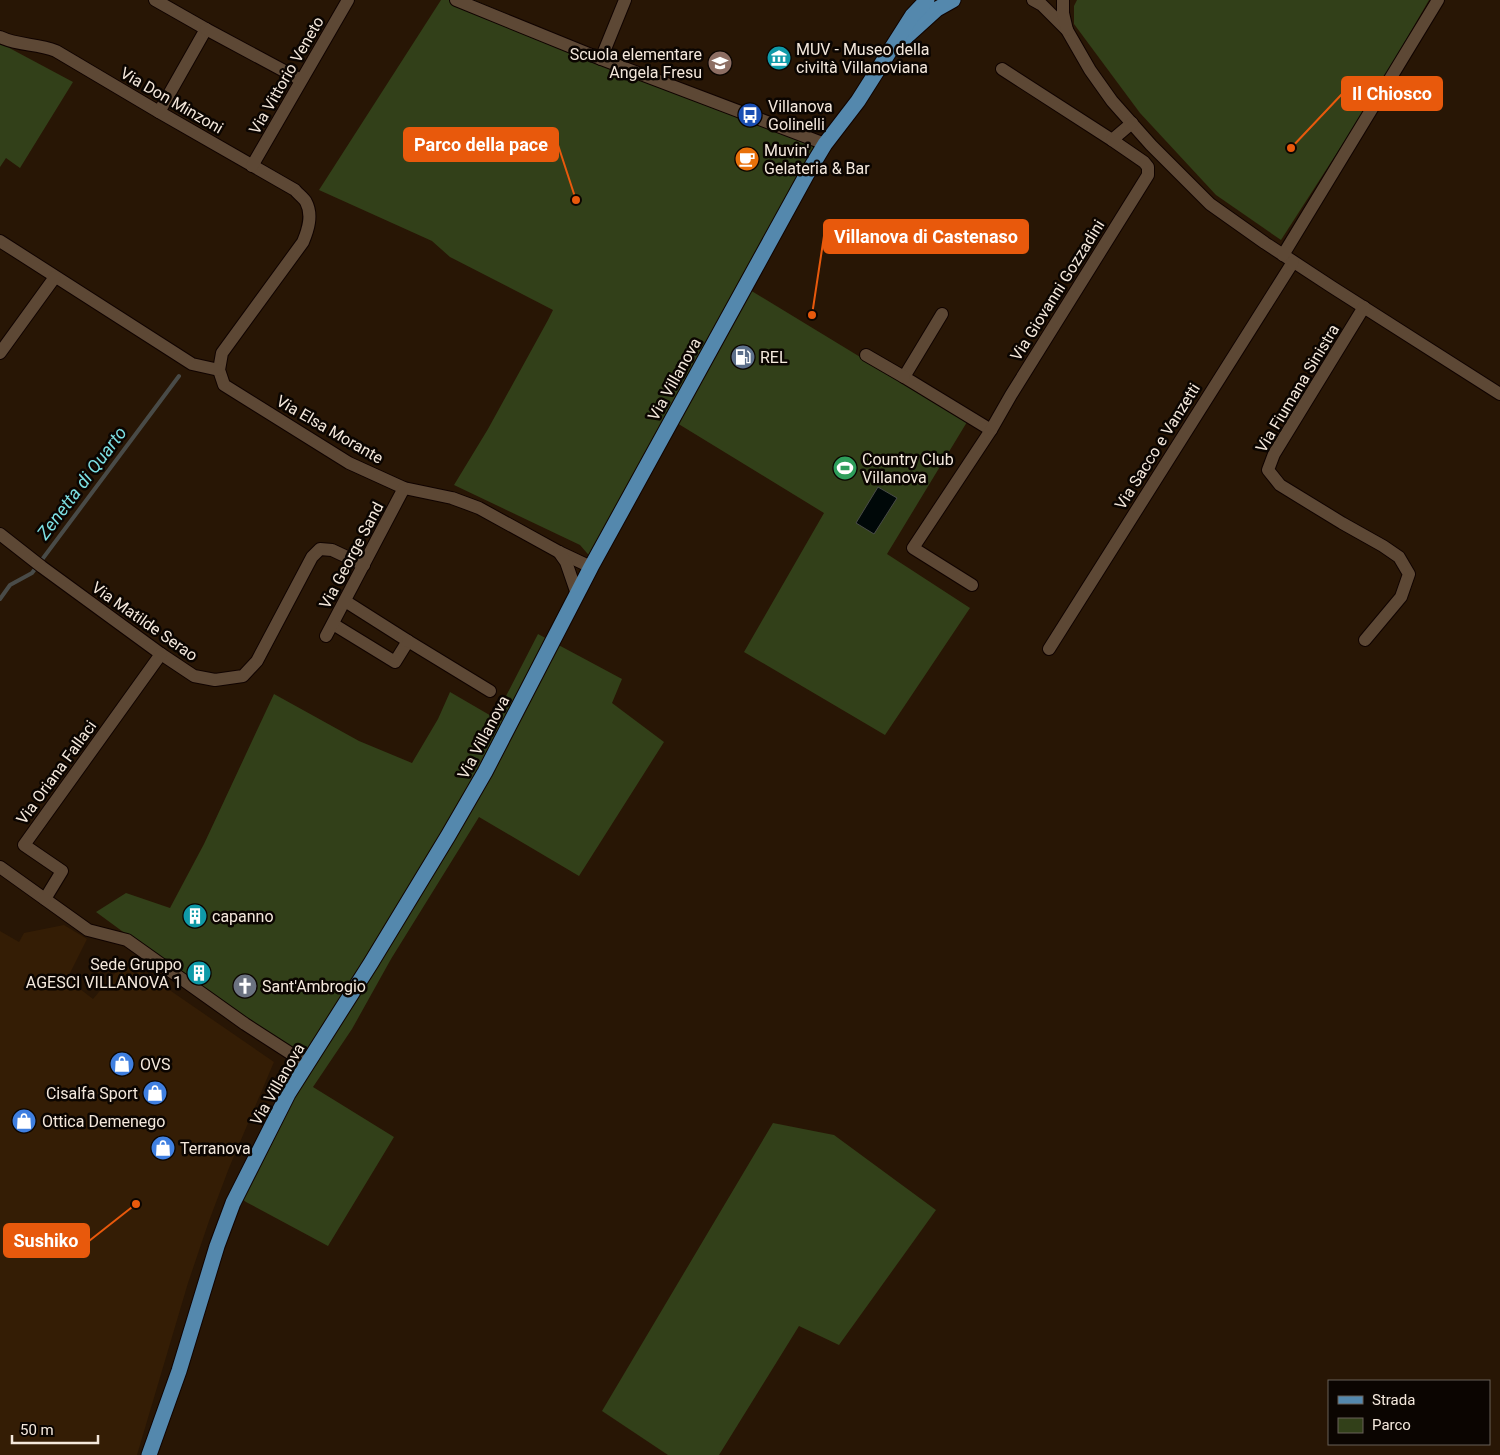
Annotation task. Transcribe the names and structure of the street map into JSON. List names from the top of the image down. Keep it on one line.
{"streets":{"main road":["Via Villanova"],"street":["Via Vittorio Veneto","Via Don Minzoni","Via Giovanni Gozzadini","Via Fiumana Sinistra","Via Elsa Morante","Via Sacco e Vanzetti","Via George Sand","Via Matilde Serao","Via Oriana Fallaci"]},"crossings":[["Via Vittorio Veneto","Via Don Minzoni"],["Via Don Minzoni","Via Elsa Morante"],["Via Villanova","Via Elsa Morante"],["Via Elsa Morante","Via George Sand"],["Via George Sand","Via Matilde Serao"],["Via Matilde Serao","Via Oriana Fallaci"]],"water":["Zenetta di Quarto"],"places":{"museum":["MUV - Museo della civiltà Villanoviana"],"school or university":["Scuola elementare Angela Fresu"],"bus stop":["Villanova Golinelli"],"other":["Il Chiosco","Parco della pace","Villanova di Castenaso","Sushiko"],"cafe":["Muvin' Gelateria & Bar"],"fuel station":["REL"],"sports":["Country Club Villanova"],"building":["capanno","Sede Gruppo AGESCI VILLANOVA 1"],"church":["Sant'Ambrogio"],"shop":["OVS","Cisalfa Sport","Ottica Demenego","Terranova"]},"legend":["Strada","Parco"],"scale_bar":"50 m"}
